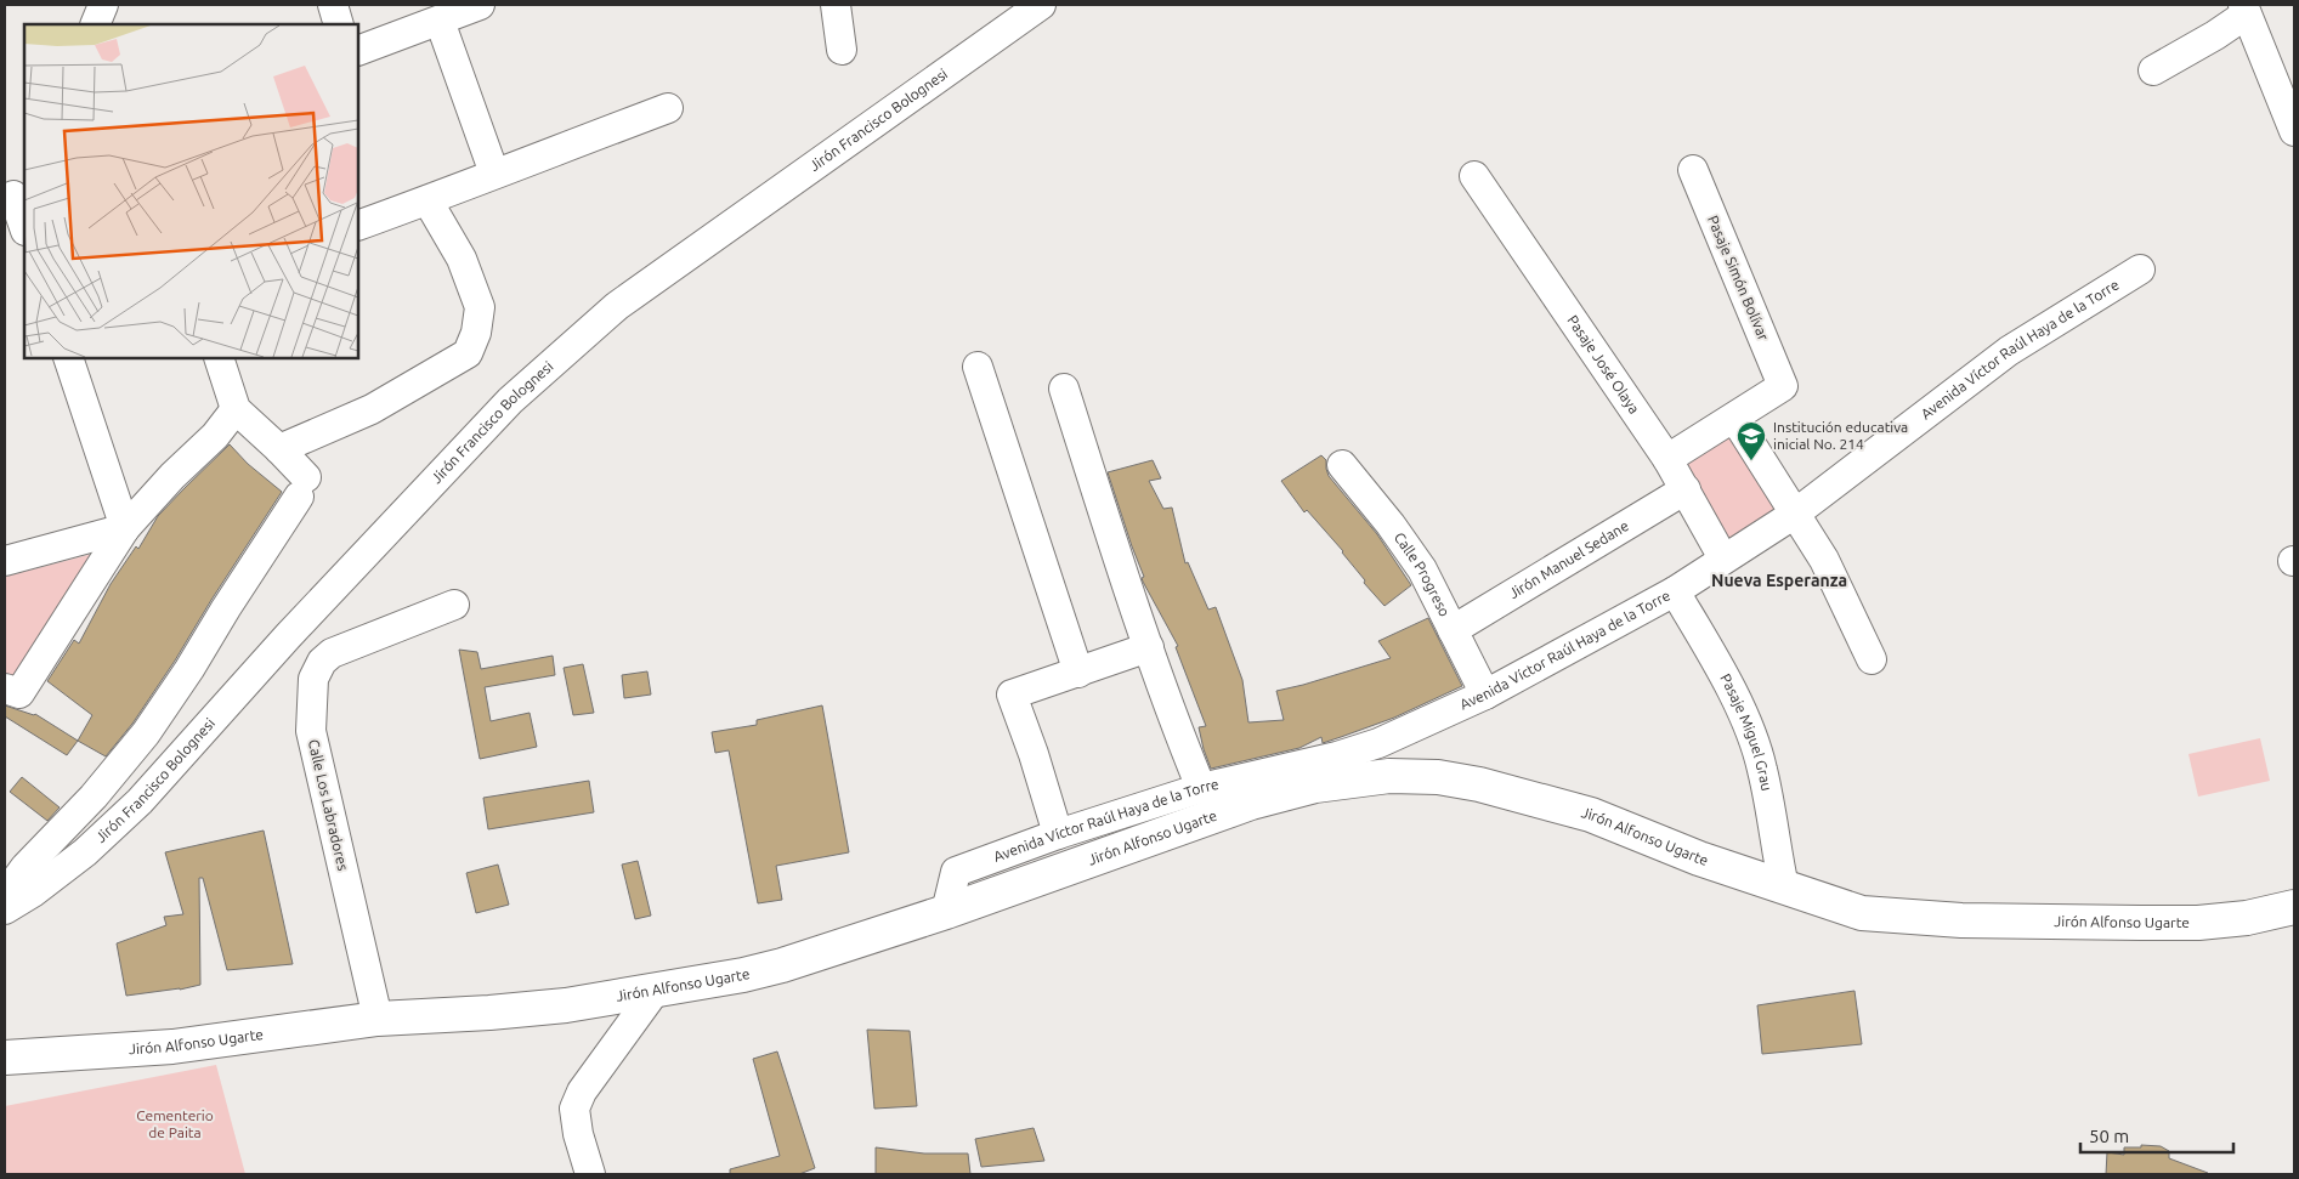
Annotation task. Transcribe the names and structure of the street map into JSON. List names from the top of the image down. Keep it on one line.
{"streets":{"main road":["Jirón Alfonso Ugarte"],"street":["Jirón Francisco Bolognesi","Pasaje Simón Bolívar","Avenida Víctor Raúl Haya de la Torre","Pasaje José Olaya","Jirón Manuel Sedane","Calle Progreso","Pasaje Miguel Grau","Calle Los Labradores"]},"crossings":[["Avenida Víctor Raúl Haya de la Torre","Pasaje José Olaya"],["Avenida Víctor Raúl Haya de la Torre","Calle Progreso"],["Avenida Víctor Raúl Haya de la Torre","Pasaje Miguel Grau"],["Avenida Víctor Raúl Haya de la Torre","Jirón Alfonso Ugarte"],["Pasaje José Olaya","Jirón Manuel Sedane"],["Jirón Manuel Sedane","Calle Progreso"],["Pasaje Miguel Grau","Jirón Alfonso Ugarte"],["Calle Los Labradores","Jirón Alfonso Ugarte"]],"districts":["Nueva Esperanza"],"parks":["Cementerio de Paita"],"places":{"school or university":["Institución educativa inicial No. 214"]},"scale_bar":"50 m"}
